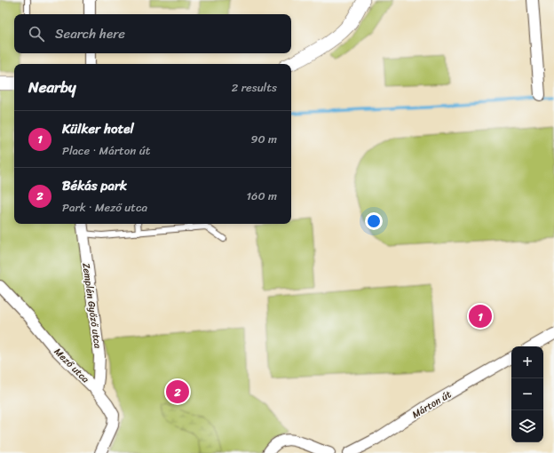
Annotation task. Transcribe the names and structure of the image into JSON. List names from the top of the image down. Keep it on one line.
{"streets":{"street":["Zemplén Győző utca","Mező utca","Márton út"]},"crossings":[["Zemplén Győző utca","Mező utca"]],"page":{"search":"Search here","heading":["Nearby","2 results"],"list":[{"mark":"1","name":"Külker hotel","note":"Place · Márton út","value":"90 m"},{"mark":"2","name":"Békás park","note":"Park · Mező utca","value":"160 m"}],"pins":["1","2"],"map_buttons":["+","−"]}}
